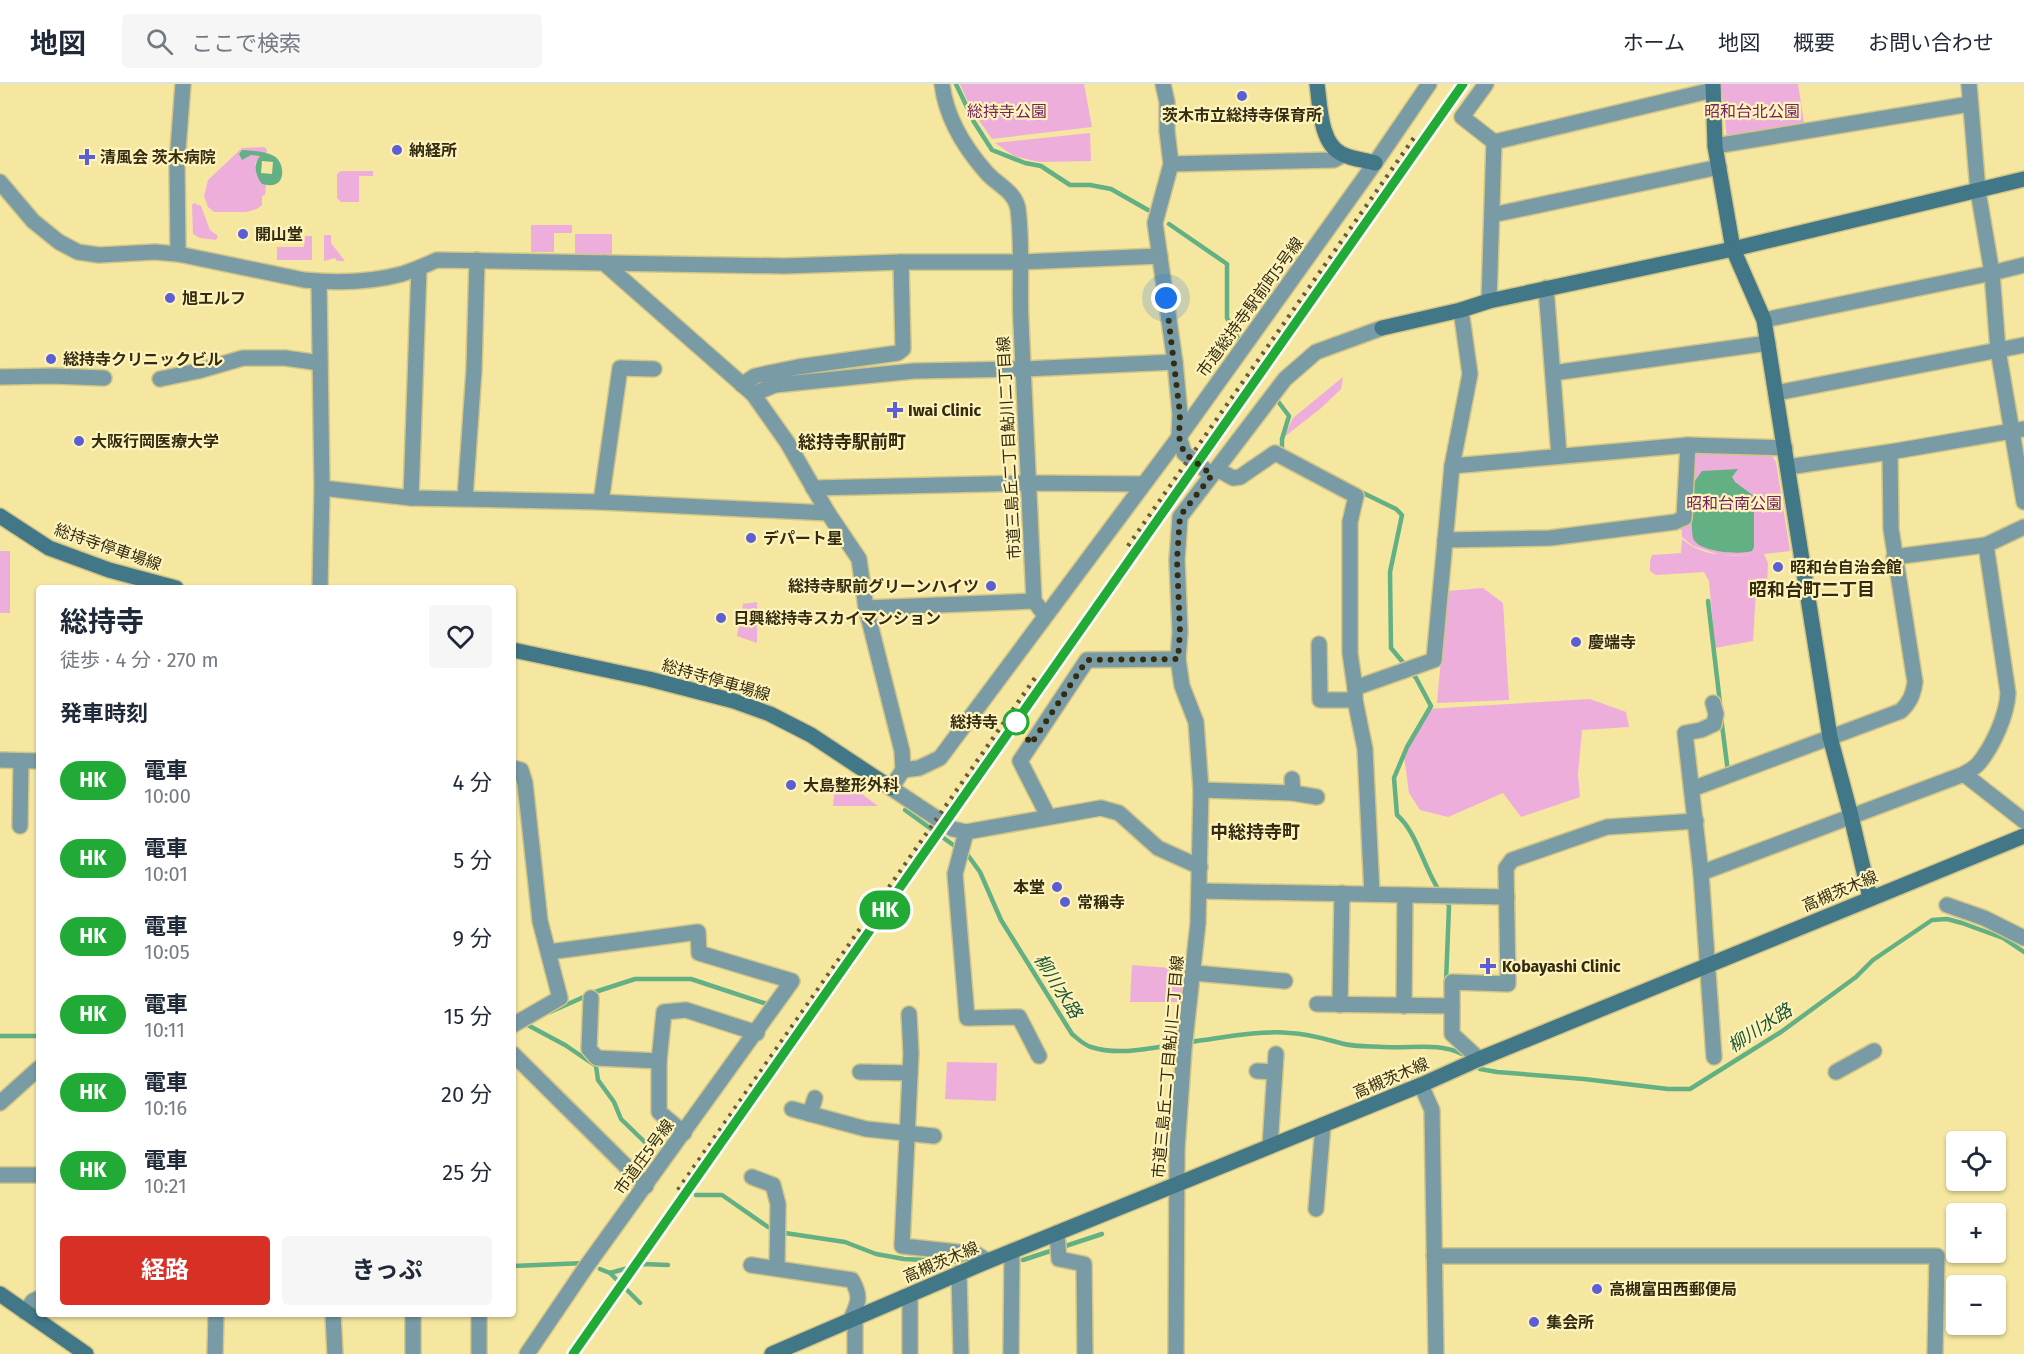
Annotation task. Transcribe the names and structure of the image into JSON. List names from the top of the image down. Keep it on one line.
{"streets":{"main road":["総持寺停車場線","高槻茨木線"],"street":["市道総持寺駅前町5号線","市道三島丘二丁目鮎川二丁目線","市道庄5号線"]},"crossings":[["市道三島丘二丁目鮎川二丁目線","高槻茨木線"]],"districts":["総持寺駅前町","昭和台町二丁目","中総持寺町"],"water":["柳川水路"],"parks":["総持寺公園","昭和台北公園","昭和台南公園"],"places":{"other":["茨木市立総持寺保育所","納経所","開山堂","旭エルフ","総持寺クリニックビル","大阪行岡医療大学","デパート星","昭和台自治会館","総持寺駅前グリーンハイツ","日興総持寺スカイマンション","慶端寺","総持寺","大島整形外科","本堂","常稱寺","高槻富田西郵便局","集会所"],"health":["清風会 茨木病院","Iwai Clinic","Kobayashi Clinic"]},"page":{"header":"地図","search":"ここで検索","nav":["ホーム","地図","概要","お問い合わせ"],"on_map":"HK","heading":[["総持寺","徒歩 · 4 分 · 270 m"],"発車時刻"],"list":[{"mark":"HK","name":"電車","note":"10:00","value":"4 分"},{"mark":"HK","name":"電車","note":"10:01","value":"5 分"},{"mark":"HK","name":"電車","note":"10:05","value":"9 分"},{"mark":"HK","name":"電車","note":"10:11","value":"15 分"},{"mark":"HK","name":"電車","note":"10:16","value":"20 分"},{"mark":"HK","name":"電車","note":"10:21","value":"25 分"}],"map_buttons":["+","−"],"buttons":["経路","きっぷ"]}}
